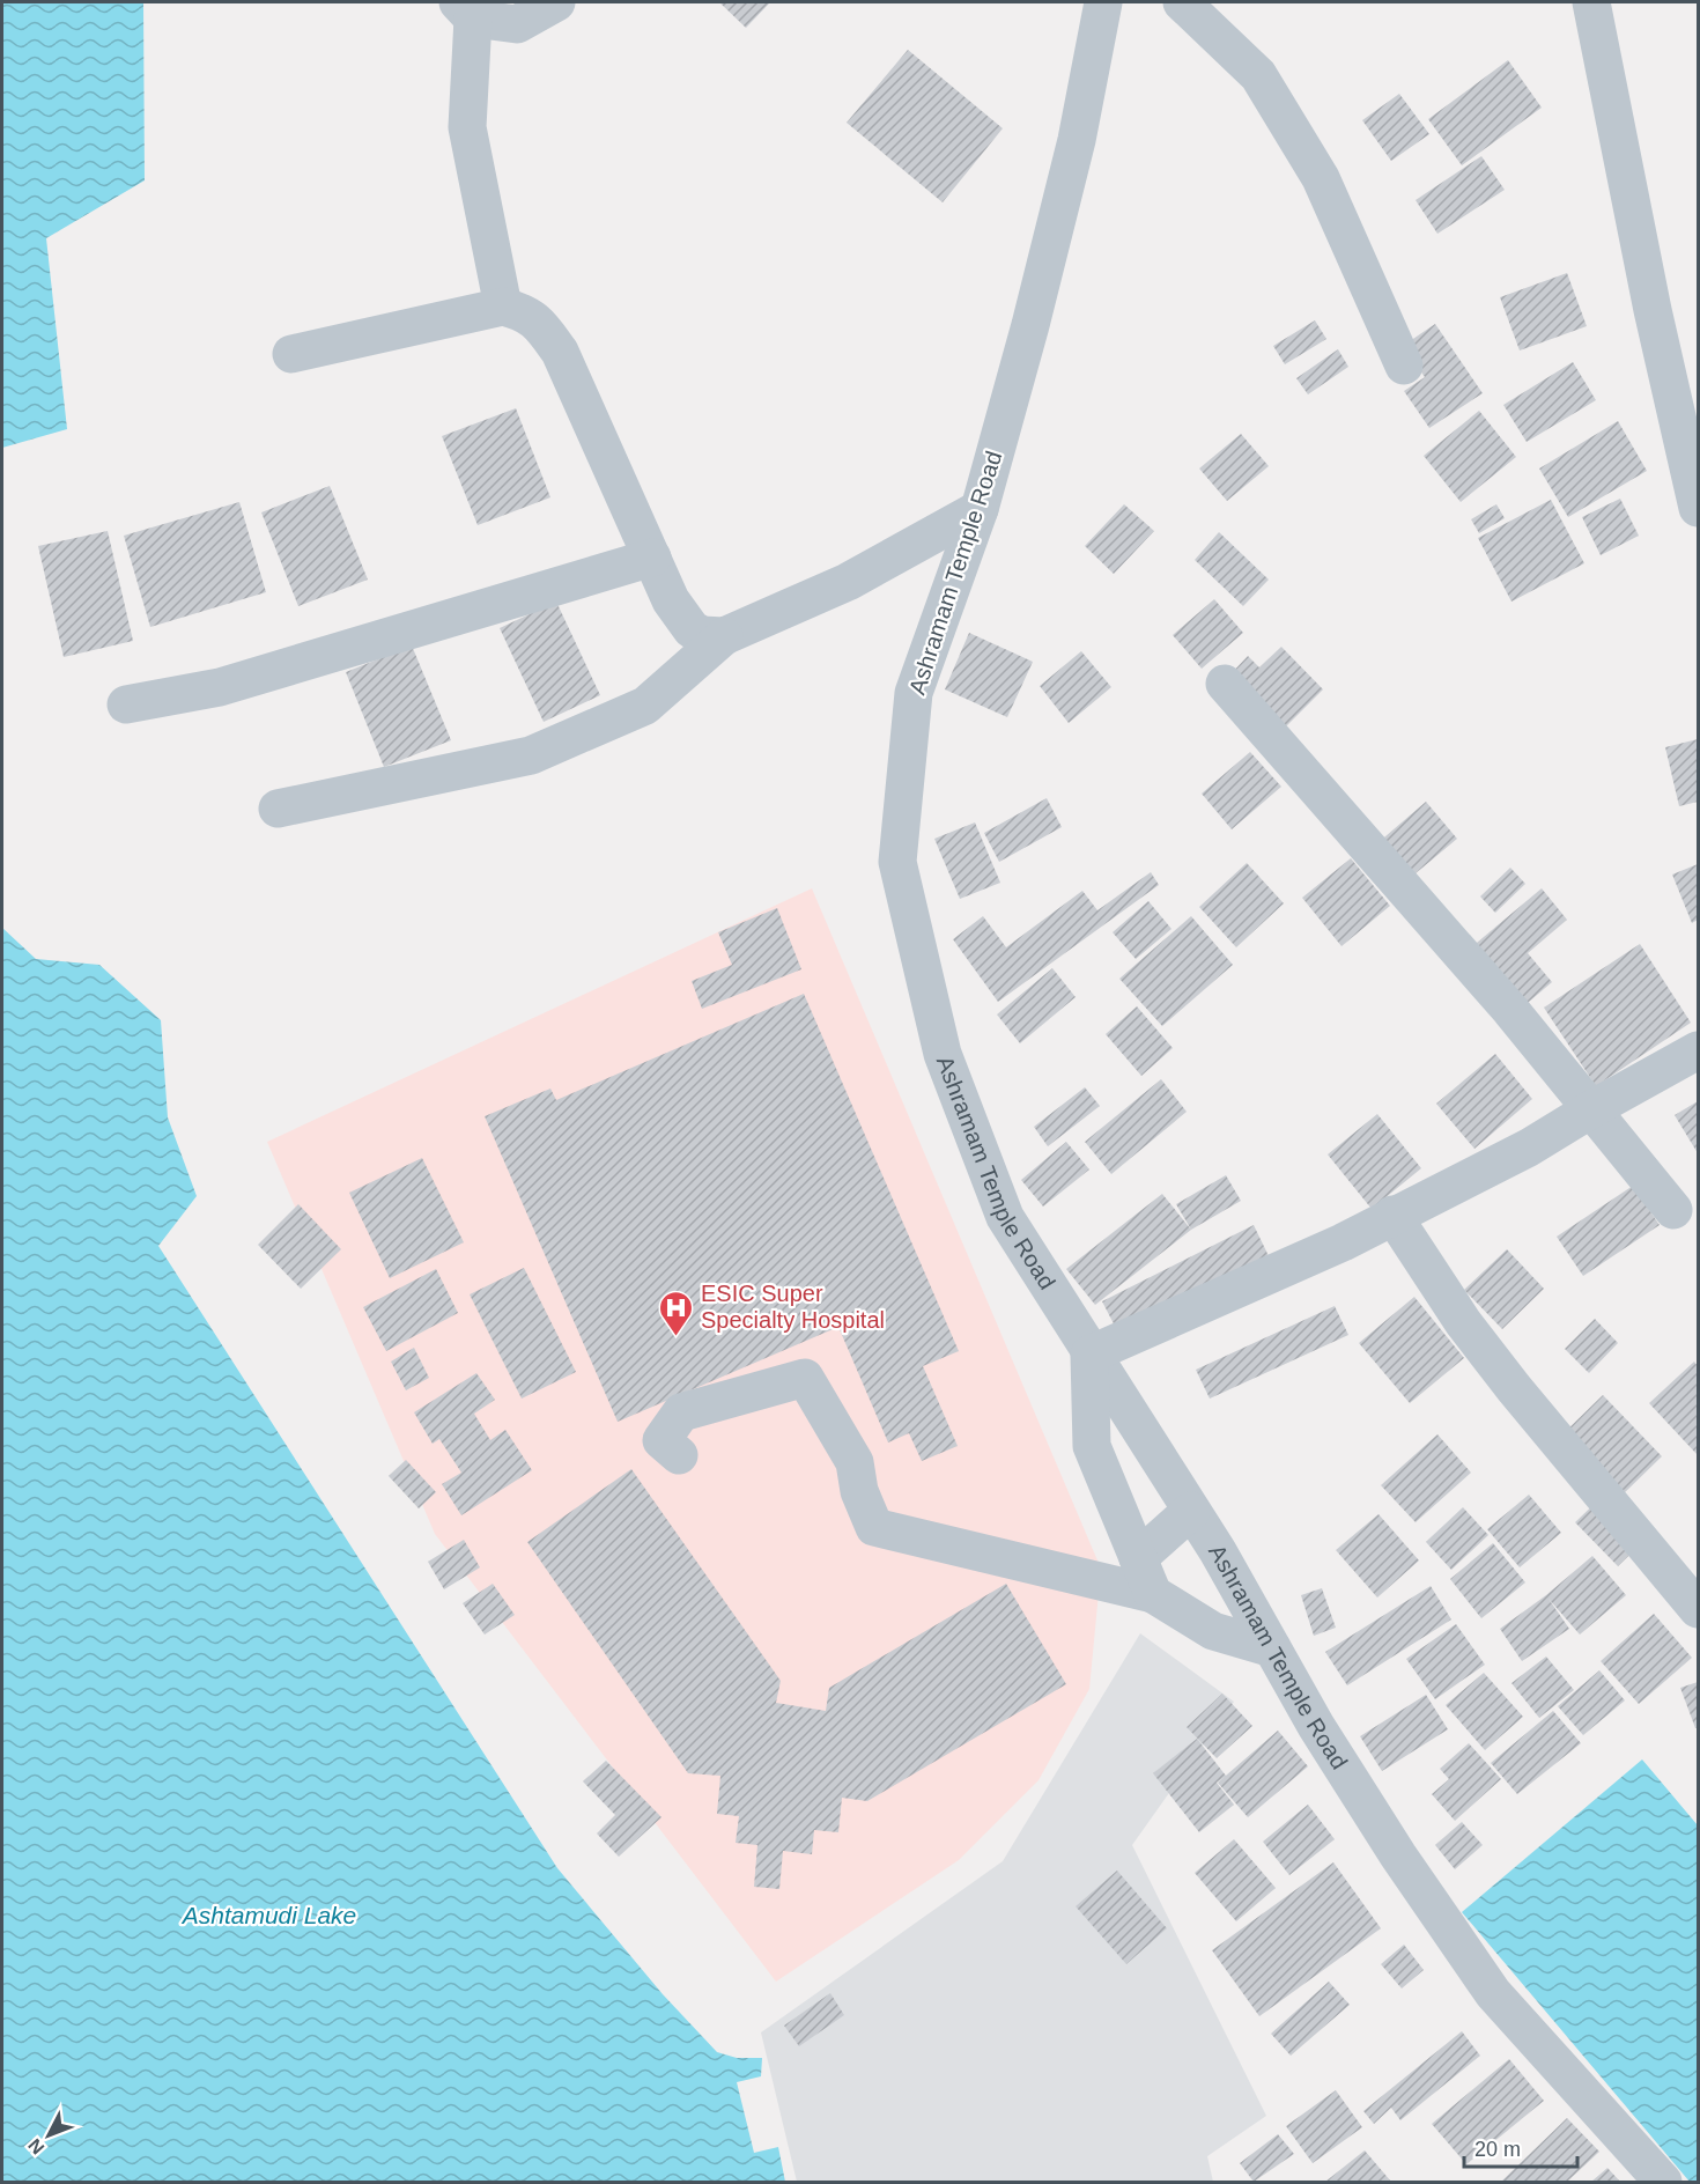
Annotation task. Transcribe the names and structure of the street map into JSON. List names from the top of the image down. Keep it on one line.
{"streets":{"street":["Ashramam Temple Road"]},"water":["Ashtamudi Lake"],"places":{"hospital":["ESIC Super Specialty Hospital"]},"scale_bar":"20 m","north":"bottom left"}
